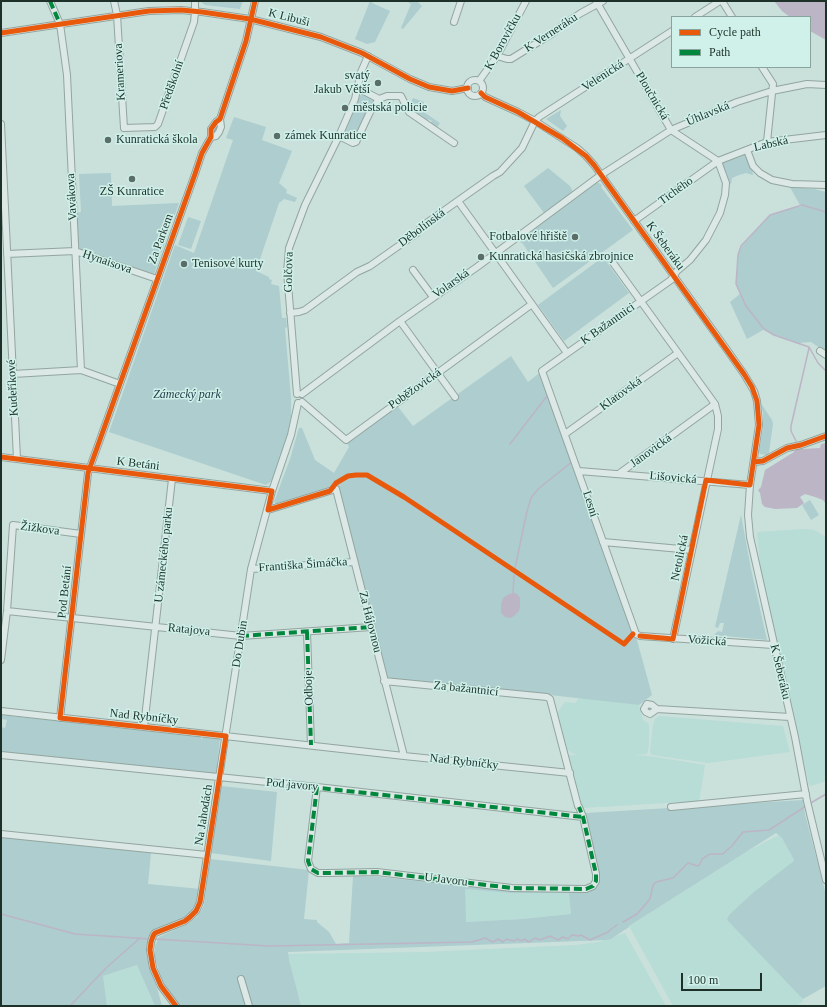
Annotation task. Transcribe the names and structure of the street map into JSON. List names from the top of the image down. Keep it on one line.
{"streets":{"street":["K Libuši","K Verneráku","K Borovíčku","Krameriova","Velenická","Předškolní","Ploučnická","Úhlavská","Labská","Tichého","Vavákova","Děbolínská","Za Parkem","K Šeberáku","Hynaisova","Golčova","Volarská","K Bažantnici","Kudeříkové","Poběžovická","Klatovská","Janovická","K Betáni","Lišovická","Lesní","Žižkova","U zámeckého parku","Netolická","Františka Šimáčka","Pod Betání","Za Hájovnou","Ratajova","Vožická","Do Dubin","Odboje","Za bažantnicí","Nad Rybníčky","Pod javory","Na Jahodách","U Javoru"]},"crossings":[["K Libuši","K Borovíčku"],["K Libuši","Krameriova"],["K Libuši","Předškolní"],["K Libuši","Vavákova"],["K Libuši","Za Parkem"],["K Libuši","K Šeberáku"],["K Verneráku","K Borovíčku"],["K Verneráku","Ploučnická"],["K Borovíčku","K Šeberáku"],["Krameriova","Předškolní"],["Velenická","Ploučnická"],["Velenická","Děbolínská"],["Velenická","K Šeberáku"],["Ploučnická","Úhlavská"],["Úhlavská","K Šeberáku"],["Úhlavská","Volarská"],["Labská","Tichého"],["Labská","K Bažantnici"],["Tichého","K Šeberáku"],["Tichého","K Bažantnici"],["Vavákova","Hynaisova"],["Děbolínská","K Šeberáku"],["Děbolínská","Golčova"],["Za Parkem","Hynaisova"],["Za Parkem","K Betáni"],["Za Parkem","Pod Betání"],["K Šeberáku","Volarská"],["K Šeberáku","K Bažantnici"],["K Šeberáku","Lišovická"],["K Šeberáku","Vožická"],["Hynaisova","Kudeříkové"],["Golčova","Volarská"],["Golčova","Poběžovická"],["K Bažantnici","Lesní"],["K Bažantnici","Netolická"],["Kudeříkové","K Betáni"],["Klatovská","Lesní"],["Klatovská","Netolická"],["Janovická","Lišovická"],["Janovická","Lesní"],["Janovická","Netolická"],["K Betáni","U zámeckého parku"],["K Betáni","Pod Betání"],["K Betáni","Do Dubin"],["Lišovická","Netolická"],["Lesní","Vožická"],["Žižkova","Pod Betání"],["Žižkova","Ratajova"],["U zámeckého parku","Ratajova"],["U zámeckého parku","Nad Rybníčky"],["Netolická","Vožická"],["Františka Šimáčka","Za Hájovnou"],["Františka Šimáčka","Do Dubin"],["Pod Betání","Ratajova"],["Pod Betání","Nad Rybníčky"],["Za Hájovnou","Ratajova"],["Za Hájovnou","Do Dubin"],["Za Hájovnou","Za bažantnicí"],["Za Hájovnou","Nad Rybníčky"],["Ratajova","Do Dubin"],["Ratajova","Odboje"],["Do Dubin","Nad Rybníčky"],["Do Dubin","Pod javory"],["Do Dubin","Na Jahodách"],["Odboje","Nad Rybníčky"],["Za bažantnicí","Nad Rybníčky"],["Pod javory","Na Jahodách"],["Pod javory","U Javoru"]],"parks":["Zámecký park"],"places":["svatý Jakub Větší","městská policie","zámek Kunratice","Kunratická škola","ZŠ Kunratice","Fotbalové hřiště","Kunratická hasičská zbrojnice","Tenisové kurty"],"legend":["Cycle path","Path"],"scale_bar":"100 m"}
